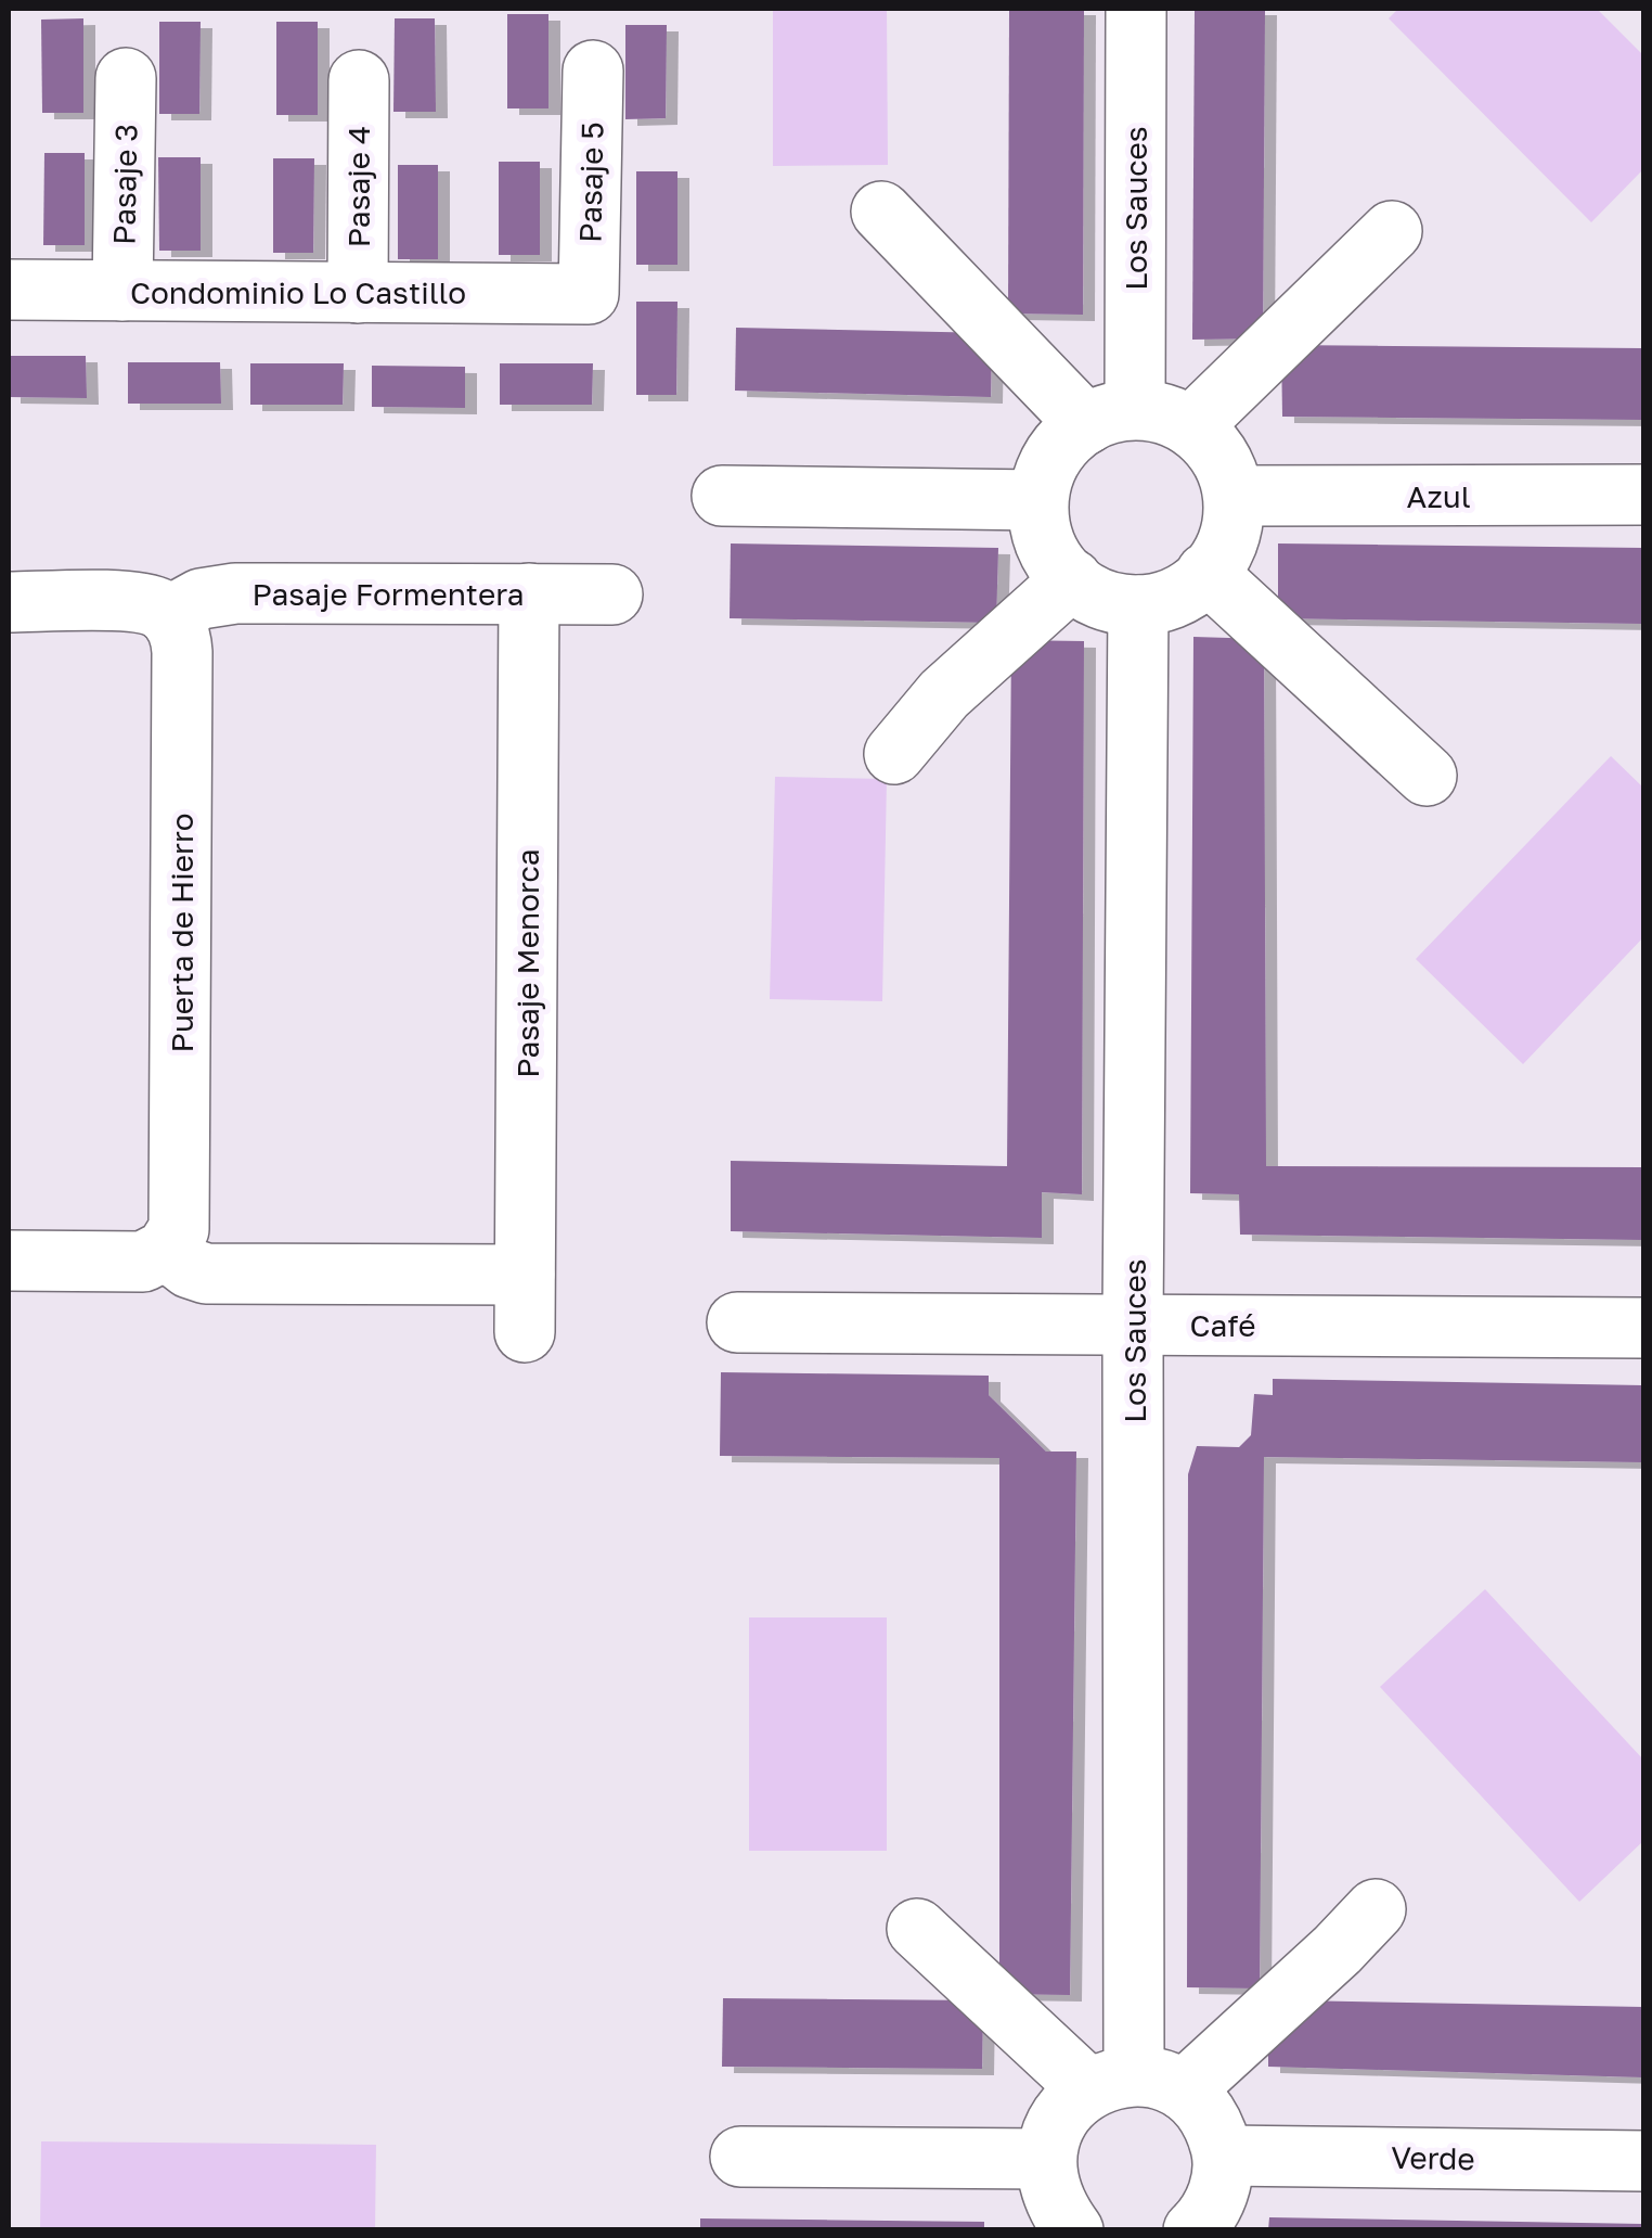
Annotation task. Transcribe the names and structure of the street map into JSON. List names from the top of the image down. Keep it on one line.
{"streets":{"street":["Pasaje 5","Pasaje 3","Pasaje 4","Los Sauces","Condominio Lo Castillo","Azul","Pasaje Formentera","Puerta de Hierro","Pasaje Menorca","Café","Verde"]},"crossings":[["Pasaje 5","Condominio Lo Castillo"],["Pasaje 3","Condominio Lo Castillo"],["Pasaje 4","Condominio Lo Castillo"],["Los Sauces","Azul"],["Los Sauces","Café"],["Pasaje Formentera","Puerta de Hierro"],["Pasaje Formentera","Pasaje Menorca"],["Puerta de Hierro","Pasaje Menorca"]]}
